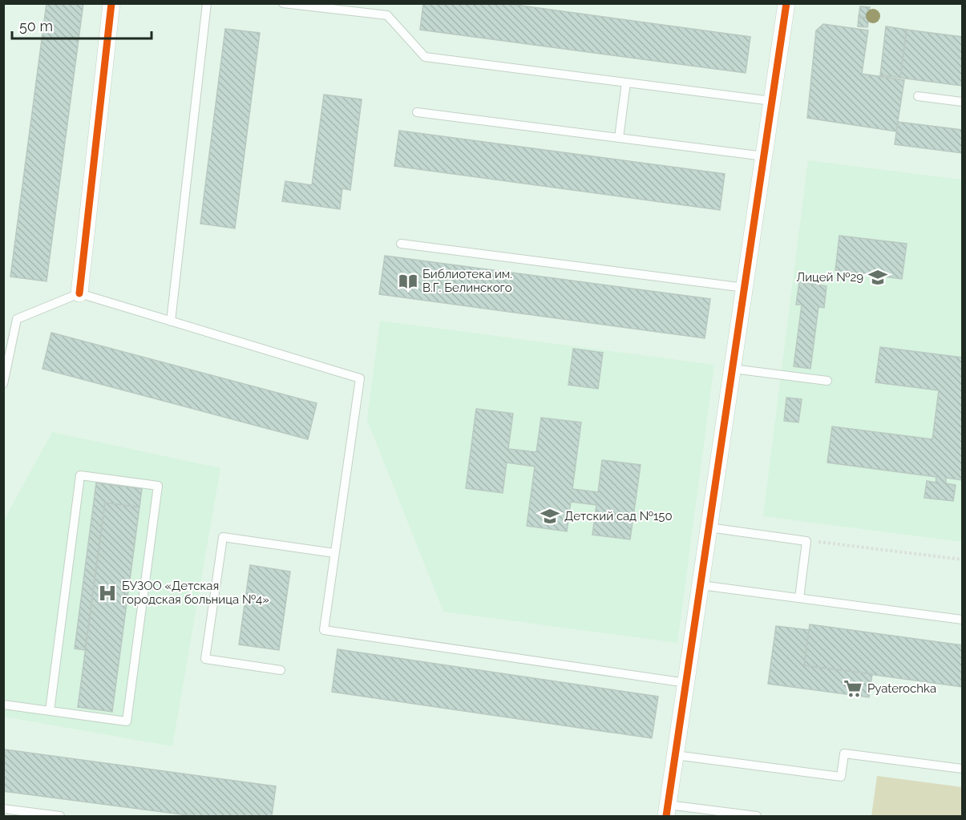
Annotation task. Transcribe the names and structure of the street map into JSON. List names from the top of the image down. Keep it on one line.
{"places":{"school or university":["Лицей №29","Детский сад №150"],"library":["Библиотека им. В.Г. Белинского"],"hospital":["БУЗОО «Детская городская больница №4»"],"supermarket":["Pyaterochka"]},"scale_bar":"50 m"}
